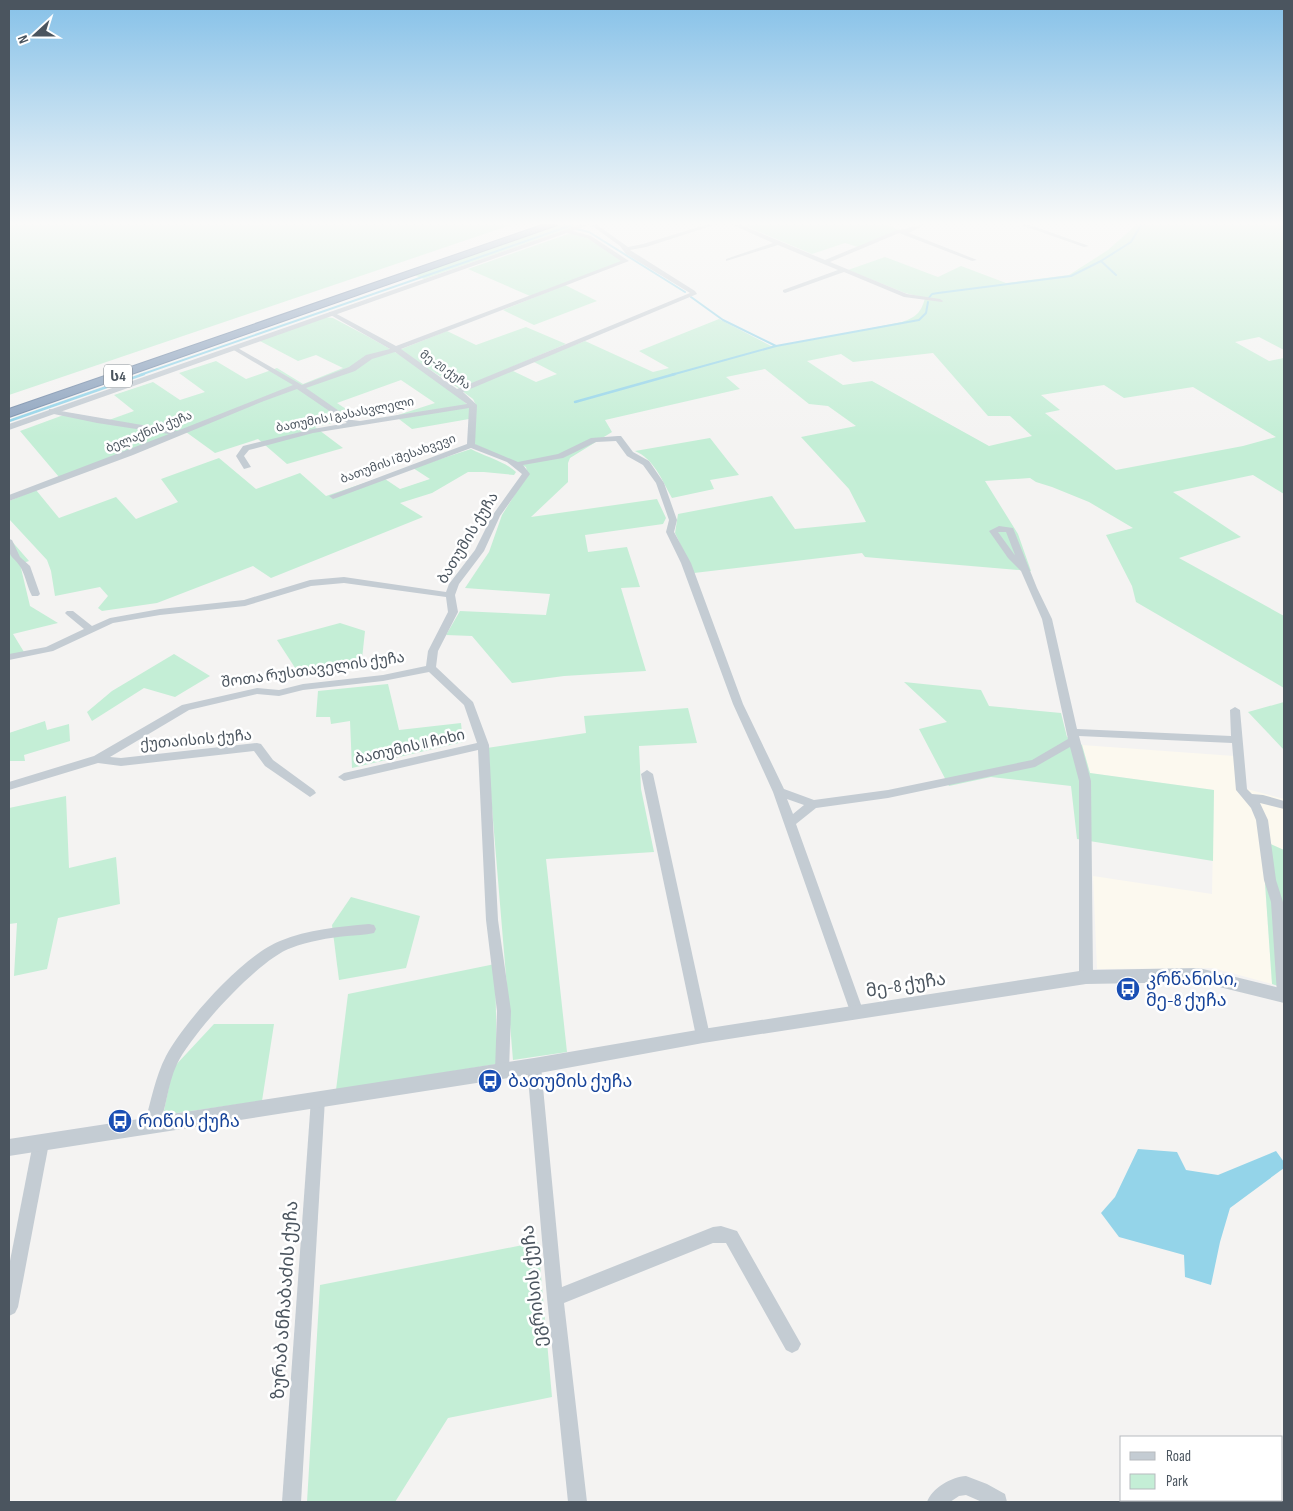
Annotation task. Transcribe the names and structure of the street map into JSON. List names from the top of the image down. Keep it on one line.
{"streets":{"highway":["ს4"],"street":["მე-20 ქუჩა","ბათუმის I გასასვლელი","ბელაქნის ქუჩა","ბათუმის I შესახვევი","ბათუმის ქუჩა","შოთა რუსთაველის ქუჩა","ქუთაისის ქუჩა","ბათუმის II ჩიხი","მე-8 ქუჩა","ეგრისის ქუჩა","ზურაბ ანჩაბაძის ქუჩა"]},"crossings":[["მე-20 ქუჩა","ბათუმის I გასასვლელი"],["მე-20 ქუჩა","ბელაქნის ქუჩა"],["მე-20 ქუჩა","ბათუმის I შესახვევი"],["ბათუმის ქუჩა","შოთა რუსთაველის ქუჩა"],["შოთა რუსთაველის ქუჩა","ქუთაისის ქუჩა"],["მე-8 ქუჩა","ეგრისის ქუჩა"],["მე-8 ქუჩა","ზურაბ ანჩაბაძის ქუჩა"]],"places":{"bus stop":["კრწანისი, მე-8 ქუჩა","ბათუმის ქუჩა","რიწის ქუჩა"]},"legend":["Road","Park"],"north":"left"}
